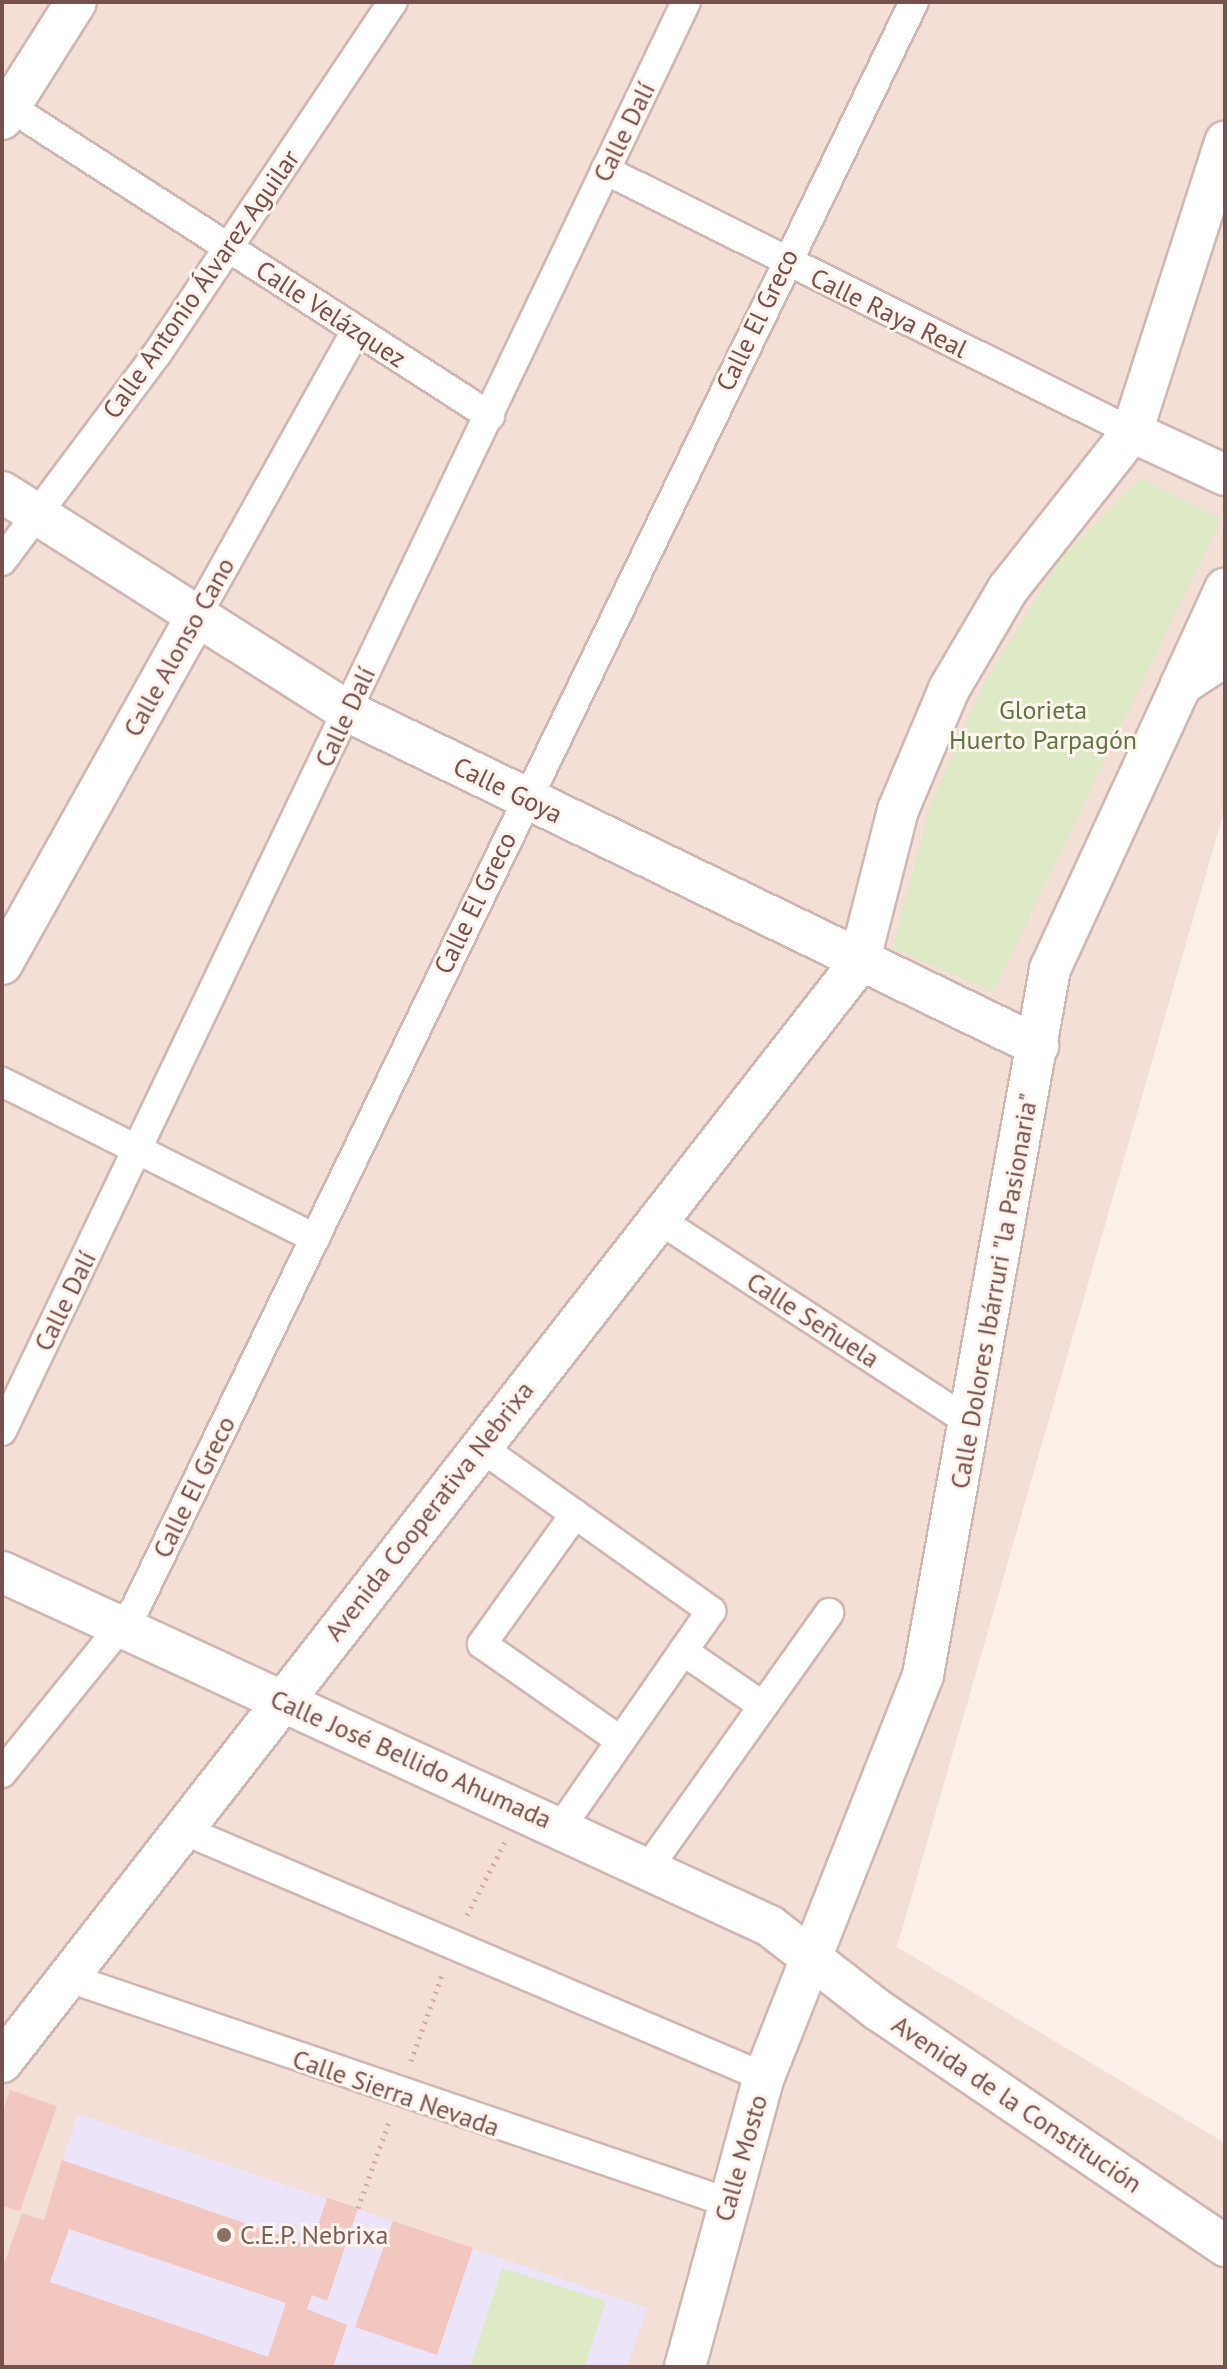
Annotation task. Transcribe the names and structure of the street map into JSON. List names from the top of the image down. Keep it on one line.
{"streets":{"street":["Calle Dalí","Calle Antonio Álvarez Aguilar","Calle Raya Real","Calle Velázquez","Calle El Greco","Calle Alonso Cano","Calle Goya","Calle Dolores Ibárruri \"la Pasionaria\"","Calle Señuela","Avenida Cooperativa Nebrixa","Calle José Bellido Ahumada","Calle Sierra Nevada","Avenida de la Constitución","Calle Mosto"]},"crossings":[["Calle Dalí","Calle Raya Real"],["Calle Dalí","Calle Velázquez"],["Calle Dalí","Calle Goya"],["Calle Antonio Álvarez Aguilar","Calle Velázquez"],["Calle Antonio Álvarez Aguilar","Calle Goya"],["Calle Raya Real","Calle El Greco"],["Calle Velázquez","Calle Alonso Cano"],["Calle El Greco","Calle Goya"],["Calle El Greco","Calle José Bellido Ahumada"],["Calle Alonso Cano","Calle Goya"],["Calle Goya","Calle Dolores Ibárruri \"la Pasionaria\""],["Calle Goya","Avenida Cooperativa Nebrixa"],["Calle Dolores Ibárruri \"la Pasionaria\"","Calle Señuela"],["Calle Dolores Ibárruri \"la Pasionaria\"","Calle José Bellido Ahumada"],["Calle Dolores Ibárruri \"la Pasionaria\"","Avenida de la Constitución"],["Calle Dolores Ibárruri \"la Pasionaria\"","Calle Mosto"],["Calle Señuela","Avenida Cooperativa Nebrixa"],["Avenida Cooperativa Nebrixa","Calle José Bellido Ahumada"],["Avenida Cooperativa Nebrixa","Calle Sierra Nevada"],["Calle José Bellido Ahumada","Avenida de la Constitución"],["Calle José Bellido Ahumada","Calle Mosto"],["Calle Sierra Nevada","Calle Mosto"],["Avenida de la Constitución","Calle Mosto"]],"parks":["Glorieta Huerto Parpagón"],"places":["C.E.P. Nebrixa"]}
